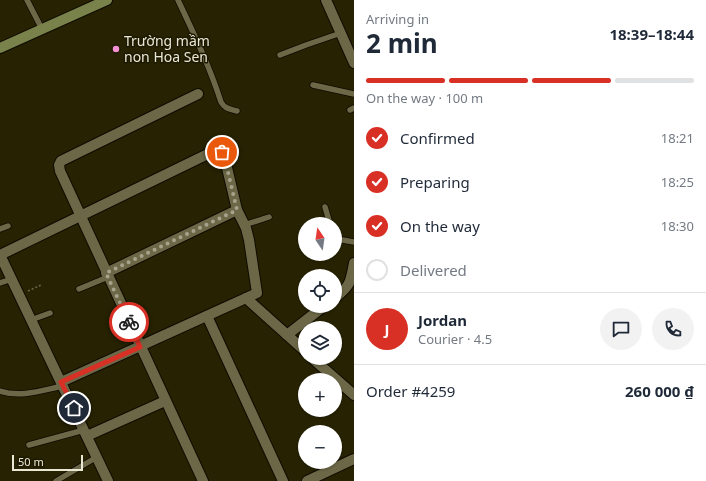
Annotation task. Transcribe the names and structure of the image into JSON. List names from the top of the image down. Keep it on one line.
{"places":["Trường mầm non Hoa Sen"],"scale_bar":"50 m","north":"top","page":{"heading":["2 min","Arriving in","18:39–18:44"],"panel":["Jordan","Courier · 4.5","Order #4259","260 000 ₫"],"bar":"On the way · 100 m","list":[["Confirmed","18:21"],["Preparing","18:25"],["On the way","18:30"],"Delivered"],"map_buttons":["+","−"],"round":"J","scale":"50 m"}}
